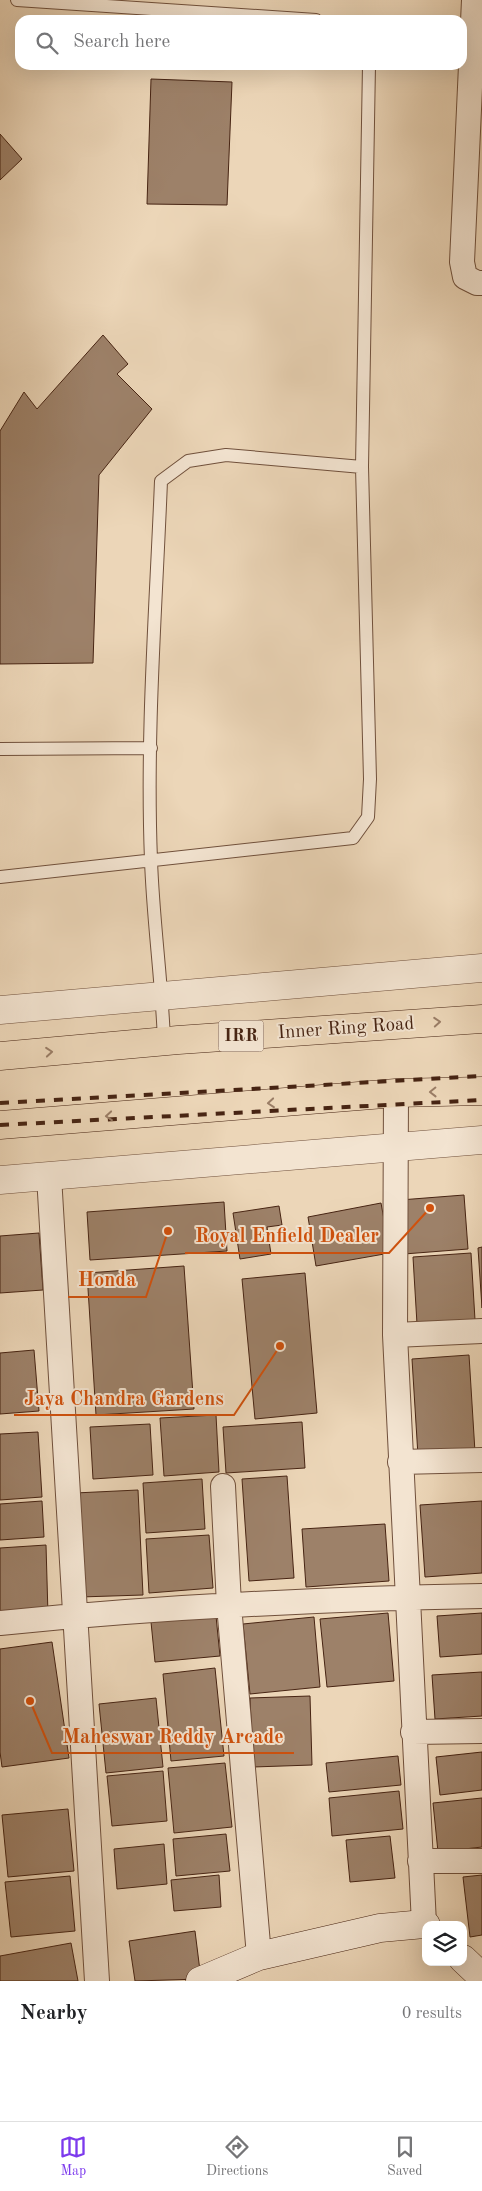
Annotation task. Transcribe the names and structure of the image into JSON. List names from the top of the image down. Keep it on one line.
{"streets":{"highway":["Inner Ring Road","IRR"]},"places":["Royal Enfield Dealer","Honda","Jaya Chandra Gardens","Maheswar Reddy Arcade"],"page":{"search":"Search here","heading":["Nearby","0 results"],"nav":["Map","Directions","Saved"]}}
